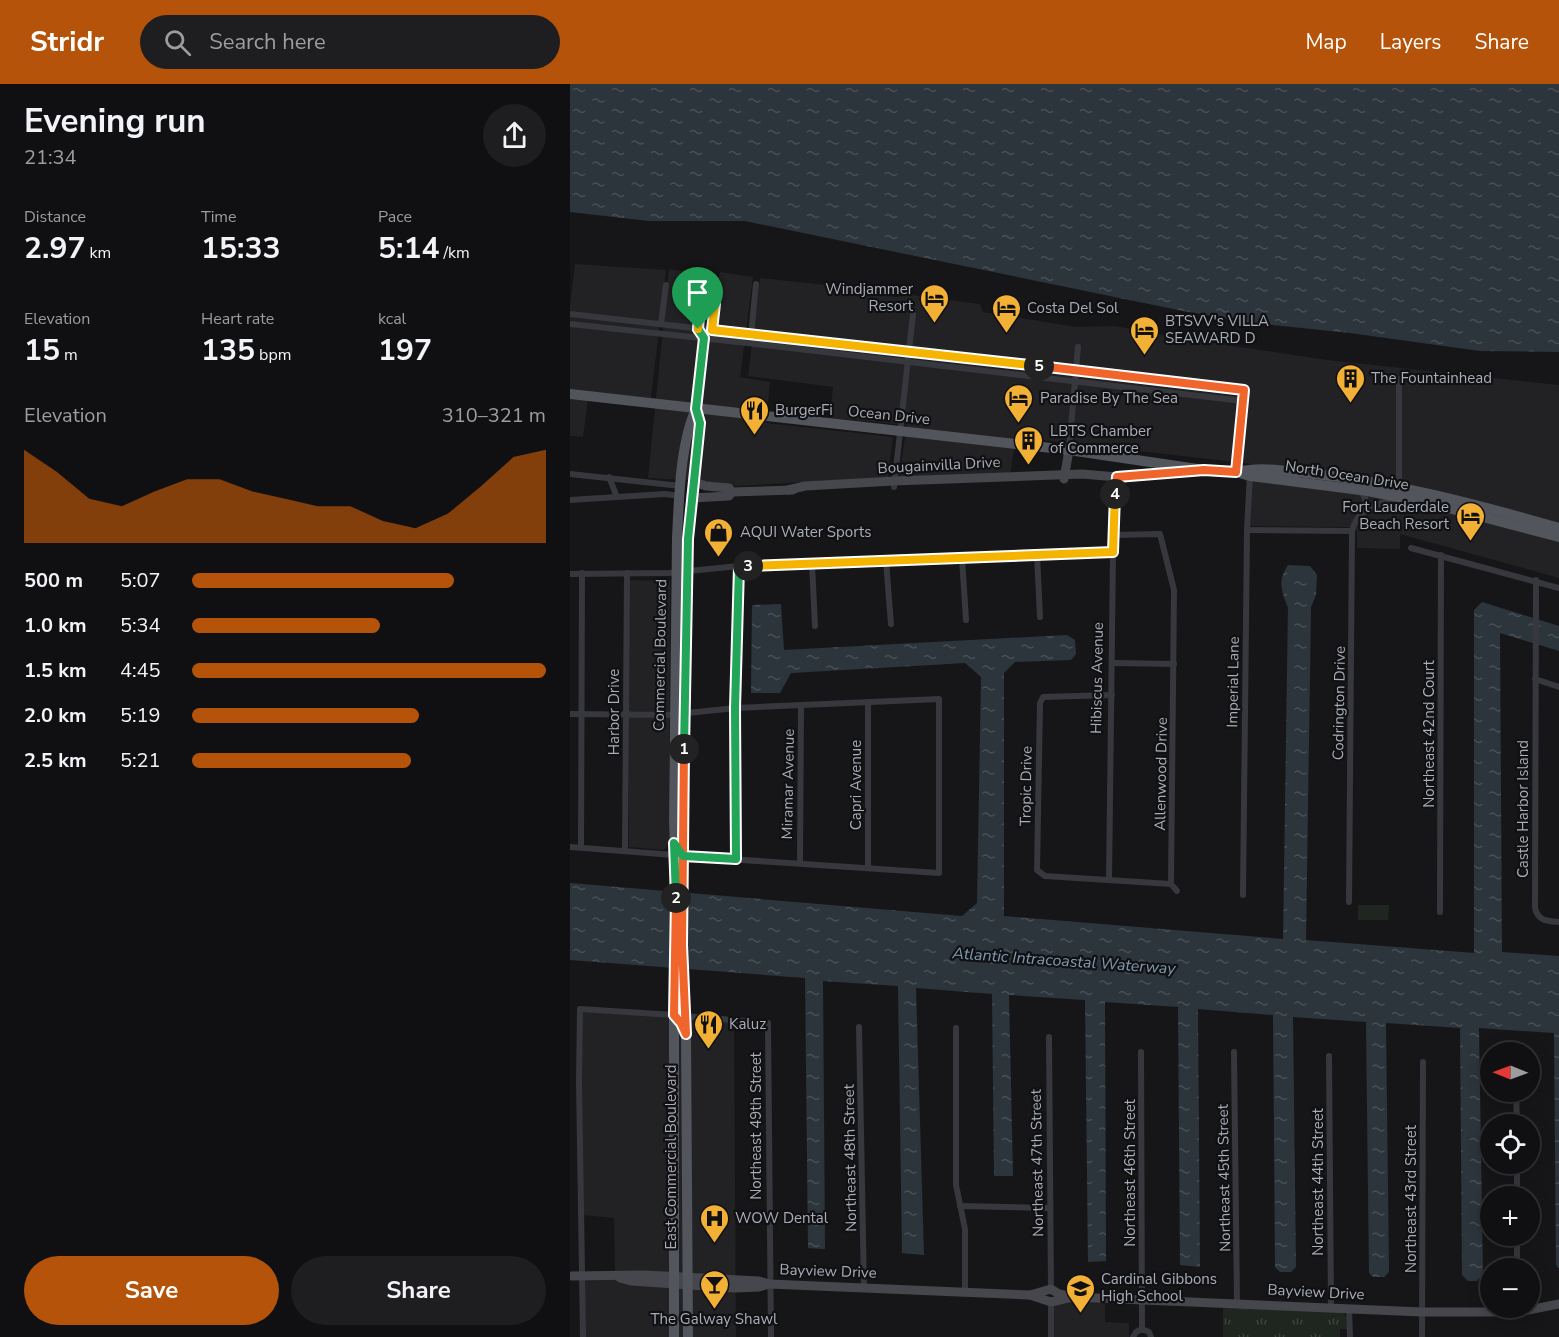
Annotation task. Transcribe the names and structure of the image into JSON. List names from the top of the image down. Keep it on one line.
{"streets":{"main road":["Ocean Drive","North Ocean Drive","Commercial Boulevard","East Commercial Boulevard"],"street":["Bougainvilla Drive","Hibiscus Avenue","Imperial Lane","Codrington Drive","Harbor Drive","Northeast 42nd Court","Allenwood Drive","Miramar Avenue","Capri Avenue","Tropic Drive","Castle Harbor Island","Northeast 49th Street","Northeast 48th Street","Northeast 47th Street","Northeast 46th Street","Northeast 45th Street","Northeast 44th Street","Northeast 43rd Street","Bayview Drive"]},"crossings":[["Ocean Drive","Bougainvilla Drive"],["Ocean Drive","North Ocean Drive"],["Ocean Drive","Commercial Boulevard"],["Bougainvilla Drive","North Ocean Drive"],["Bougainvilla Drive","Commercial Boulevard"],["Bougainvilla Drive","Hibiscus Avenue"],["North Ocean Drive","Imperial Lane"],["Commercial Boulevard","East Commercial Boulevard"],["Hibiscus Avenue","Allenwood Drive"],["Hibiscus Avenue","Tropic Drive"],["Northeast 49th Street","East Commercial Boulevard"],["Northeast 49th Street","Bayview Drive"],["East Commercial Boulevard","Bayview Drive"],["Northeast 48th Street","Bayview Drive"],["Northeast 47th Street","Bayview Drive"],["Northeast 46th Street","Bayview Drive"],["Northeast 45th Street","Bayview Drive"],["Northeast 44th Street","Bayview Drive"],["Northeast 43rd Street","Bayview Drive"]],"water":["Atlantic Intracoastal Waterway"],"places":{"hotel":["Windjammer Resort","Costa Del Sol","BTSVV's VILLA SEAWARD D","Paradise By The Sea","Fort Lauderdale Beach Resort"],"building":["The Fountainhead","LBTS Chamber of Commerce"],"restaurant":["BurgerFi","Kaluz"],"shop":["AQUI Water Sports"],"hospital":["WOW Dental"],"bar":["The Galway Shawl"],"school or university":["Cardinal Gibbons High School"]},"north":"left","page":{"header":"Stridr","search":"Search here","nav":["Map","Layers","Share"],"heading":["Evening run","21:34"],"stats":[["Distance","2.97 km"],["Time","15:33"],["Pace","5:14 /km"],["Elevation","15 m"],["Heart rate","135 bpm"],["kcal","197"]],"pins":["5","4","3","1","2"],"chart":["Elevation","310–321 m"],"list":[{"name":"500 m","note":"5:07"},{"name":"1.0 km","note":"5:34"},{"name":"1.5 km","note":"4:45"},{"name":"2.0 km","note":"5:19"},{"name":"2.5 km","note":"5:21"}],"map_buttons":["+","−"],"buttons":["Save","Share"]}}
